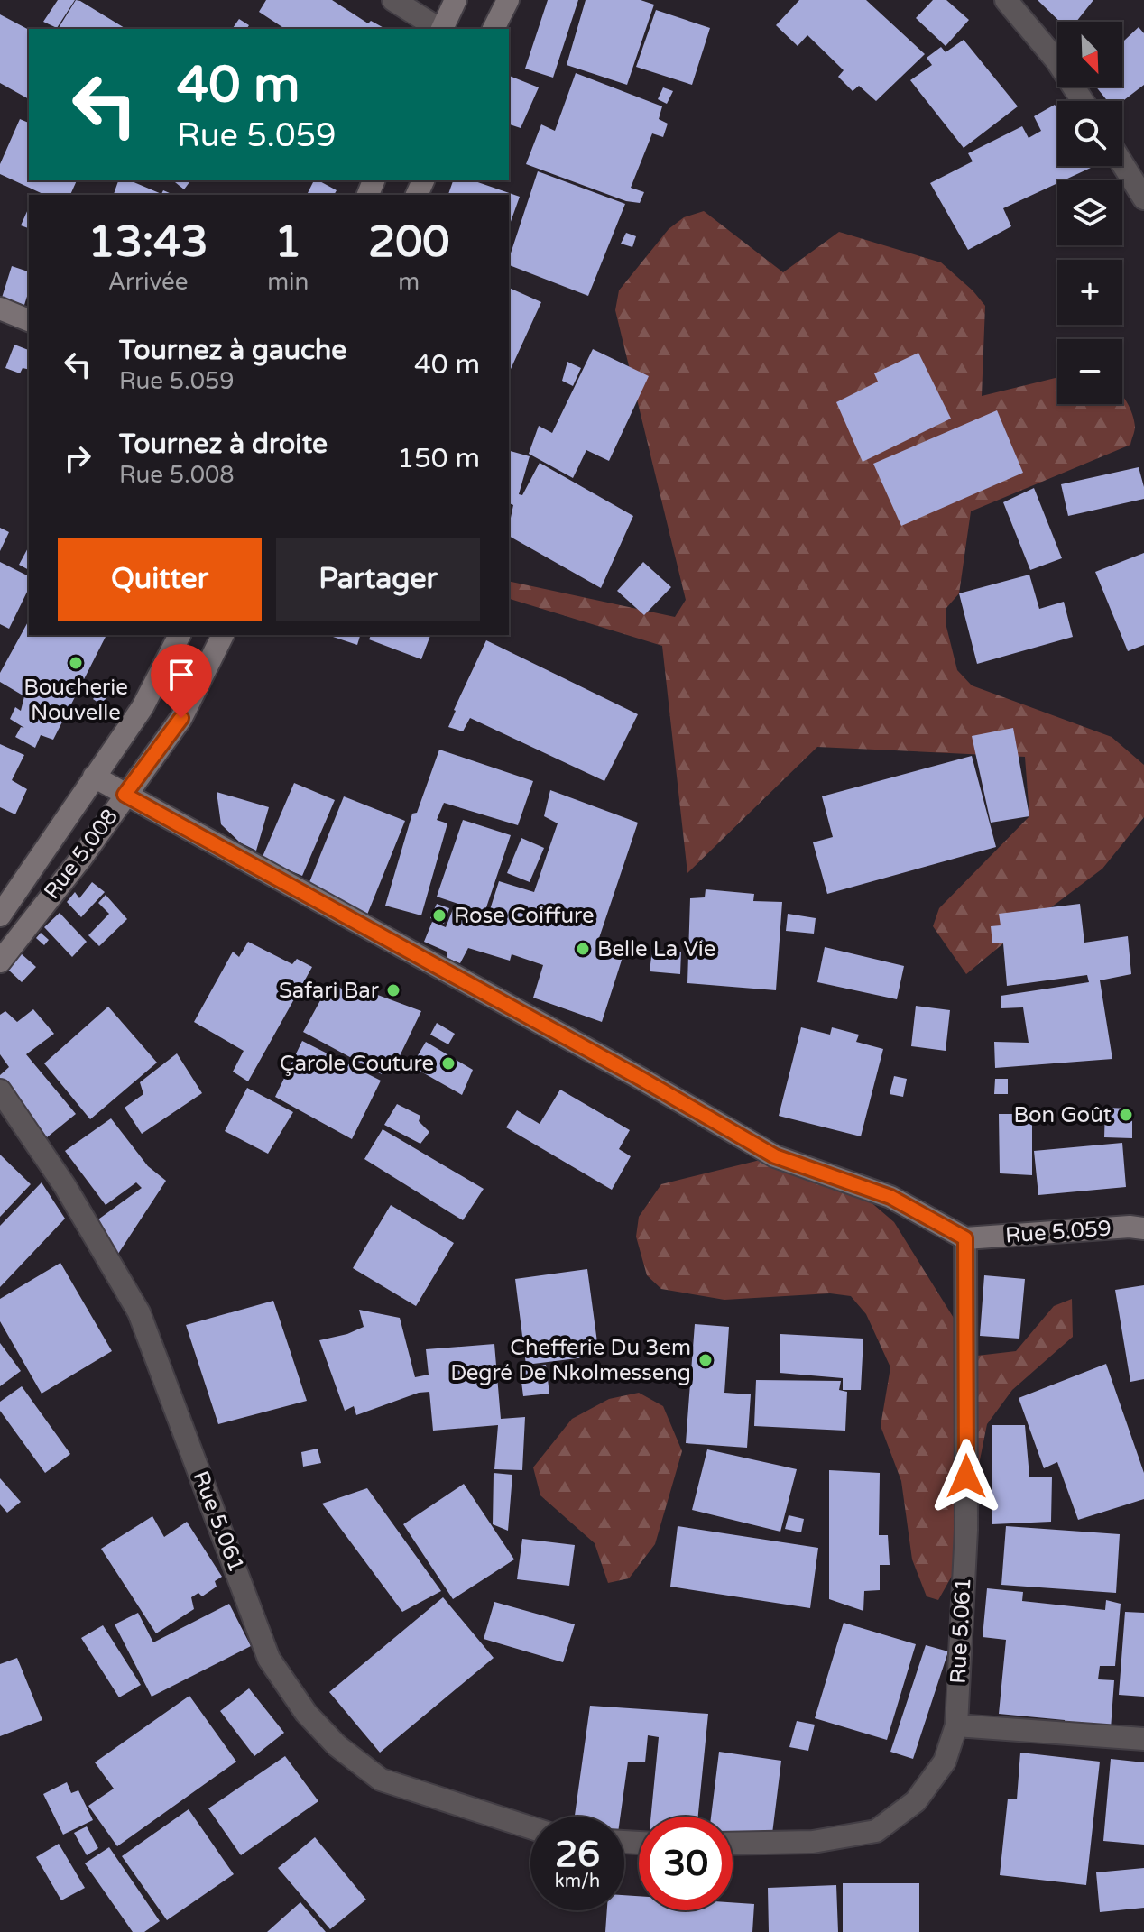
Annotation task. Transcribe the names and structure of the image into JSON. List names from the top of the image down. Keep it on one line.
{"streets":{"street":["Rue 5.008","Rue 5.059","Rue 5.061"]},"crossings":[["Rue 5.059","Rue 5.061"]],"places":["Boucherie Nouvelle","Rose Coiffure","Belle La Vie","Safari Bar","Çarole Couture","Bon Goût","Chefferie Du 3em Degré De Nkolmesseng"],"north":"bottom right","page":{"map_buttons":["+","−"],"turn":["40 m","Rue 5.059"],"eta":["13:43","Arrivée","1","min","200","m"],"list":[{"name":"Tournez à gauche","note":"Rue 5.059","value":"40 m"},{"name":"Tournez à droite","note":"Rue 5.008","value":"150 m"}],"buttons":["Quitter","Partager"],"speed":"26 km/h","limit":"30"}}
